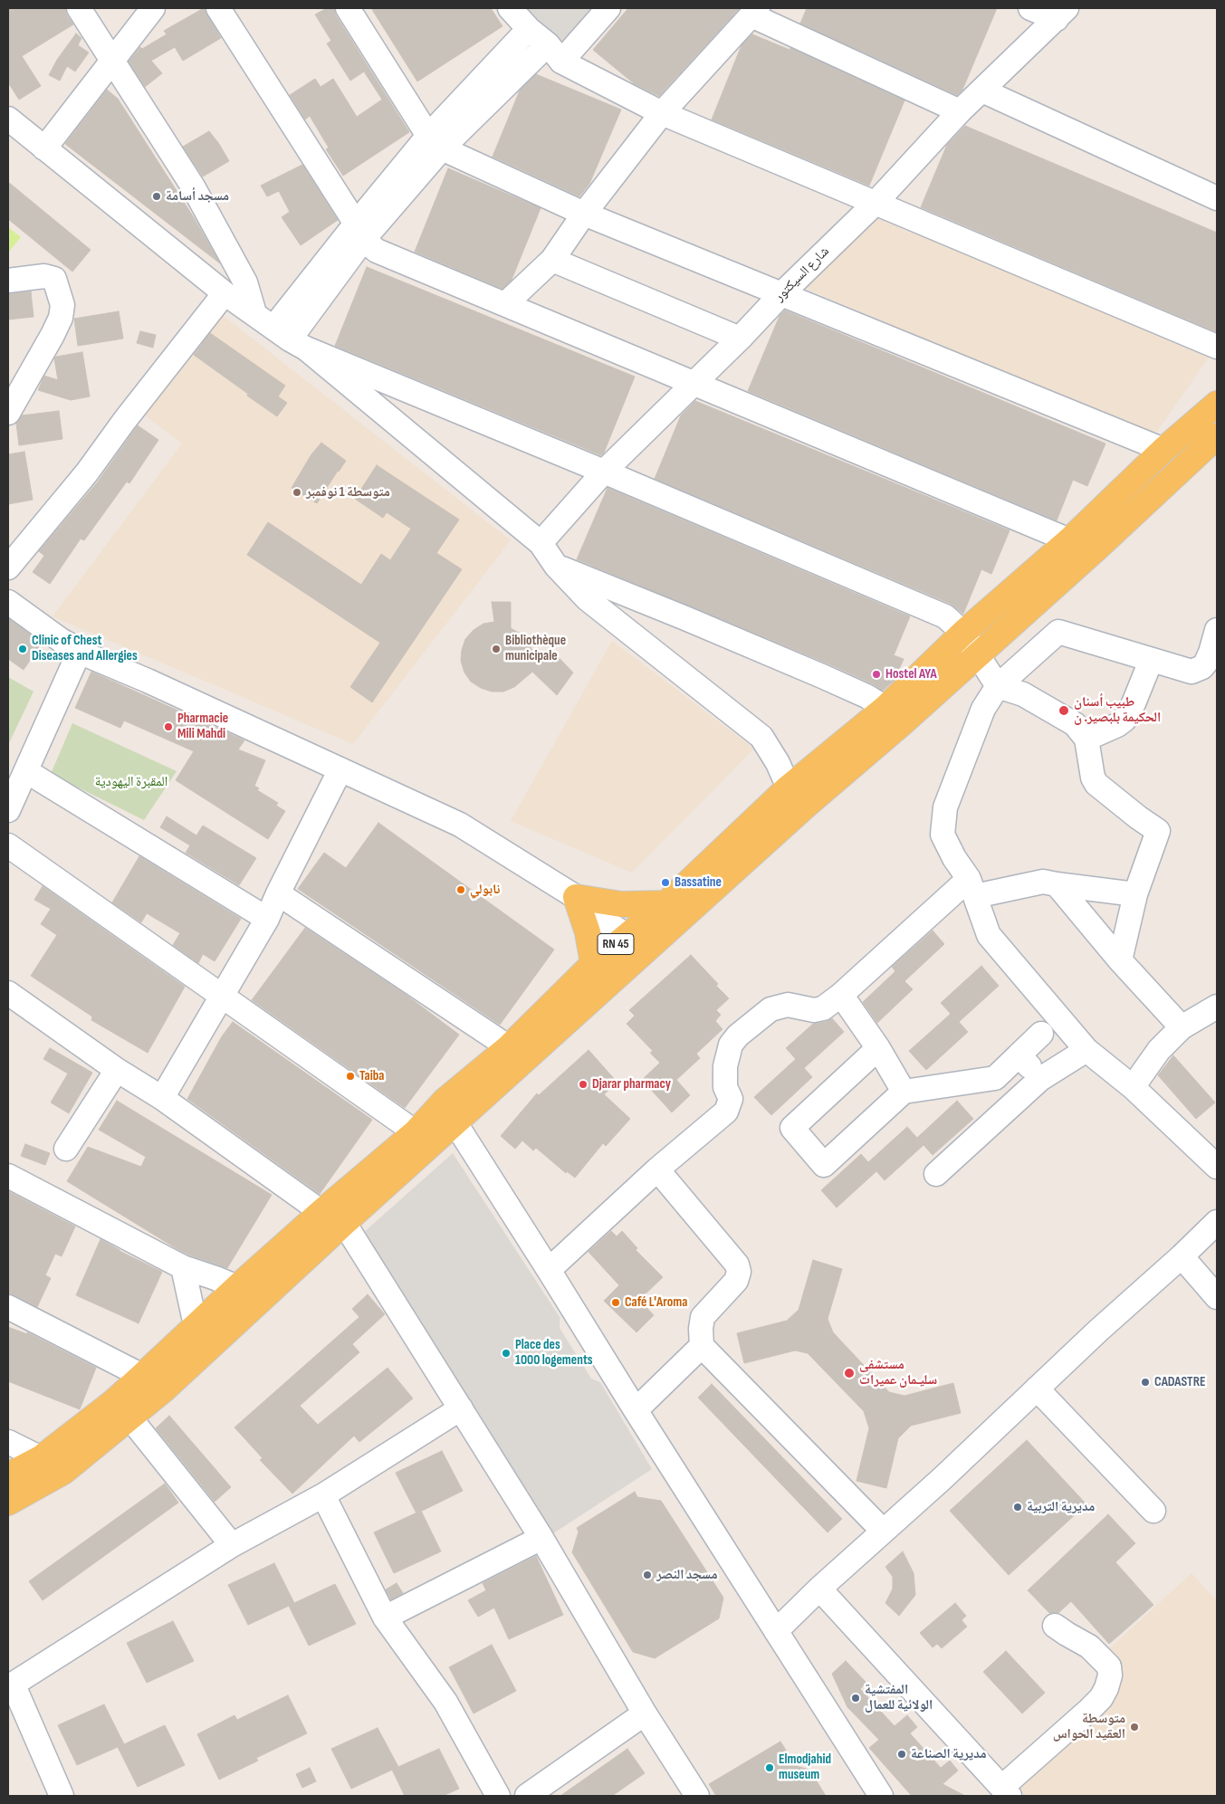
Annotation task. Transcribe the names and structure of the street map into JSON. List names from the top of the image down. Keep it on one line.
{"streets":{"main road":["RN 45"],"street":["شارع السيكتور"]},"parks":["المقبرة اليهودية"],"places":["مسجد أسامة","متوسطة 1 نوفمبر","Clinic of Chest Diseases and Allergies","Bibliothèque municipale","Hostel AYA","طبيب أسنان الحكيمة بلبصير. ن","Pharmacie Mili Mahdi","Bassatine","نابولي","Taiba","Djarar pharmacy","Café L'Aroma","Place des 1000 logements","مستشفى سليـمان عميرات","CADASTRE","مديرية التربية","مسجد النصر","المفتشية الولائية للعمال","متوسطة العقيد الحواس","مديرية الصناعة","Elmodjahid museum"]}
